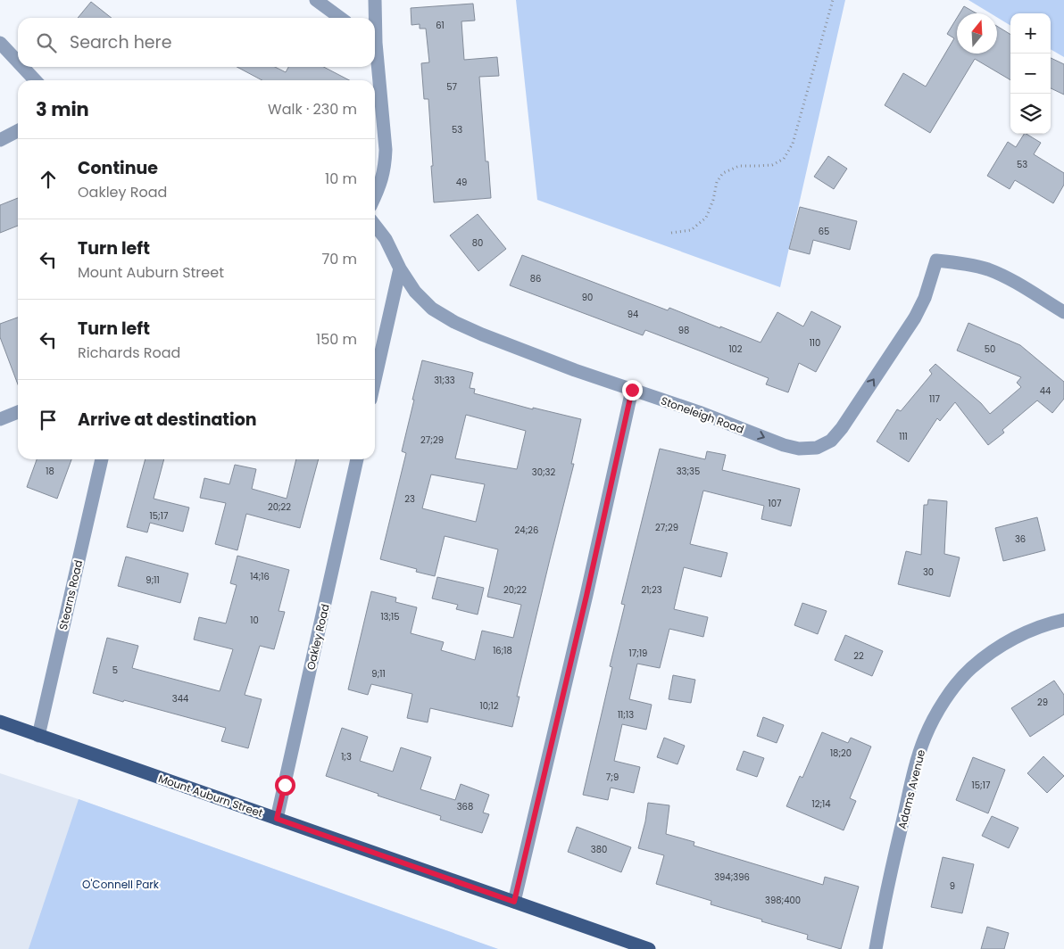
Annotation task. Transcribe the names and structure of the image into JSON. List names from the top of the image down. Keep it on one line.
{"streets":{"main road":["Mount Auburn Street"],"street":["Stoneleigh Road","Stearns Road","Oakley Road","Adams Avenue"]},"crossings":[["Stearns Road","Mount Auburn Street"],["Oakley Road","Mount Auburn Street"]],"parks":["O'Connell Park"],"house_numbers":["61","57","53","53","49","65","80","86","90","94","98","110","102","50","31;33","44","117","111","27;29","18","33;35","30;32","23","107","20;22","15;17","27;29","24;26","36","30","14;16","9;11","20;22","21;23","13;15","10","16;18","17;19","22","5","9;11","344","29","10;12","11;13","18;20","1;3","7;9","15;17","12;14","368","380","394;396","9","398;400"],"north":"top","page":{"map_buttons":["+","−"],"search":"Search here","heading":["3 min","Walk · 230 m"],"list":[["Continue","Oakley Road","10 m"],["Turn left","Mount Auburn Street","70 m"],["Turn left","Richards Road","150 m"],"Arrive at destination"]}}
